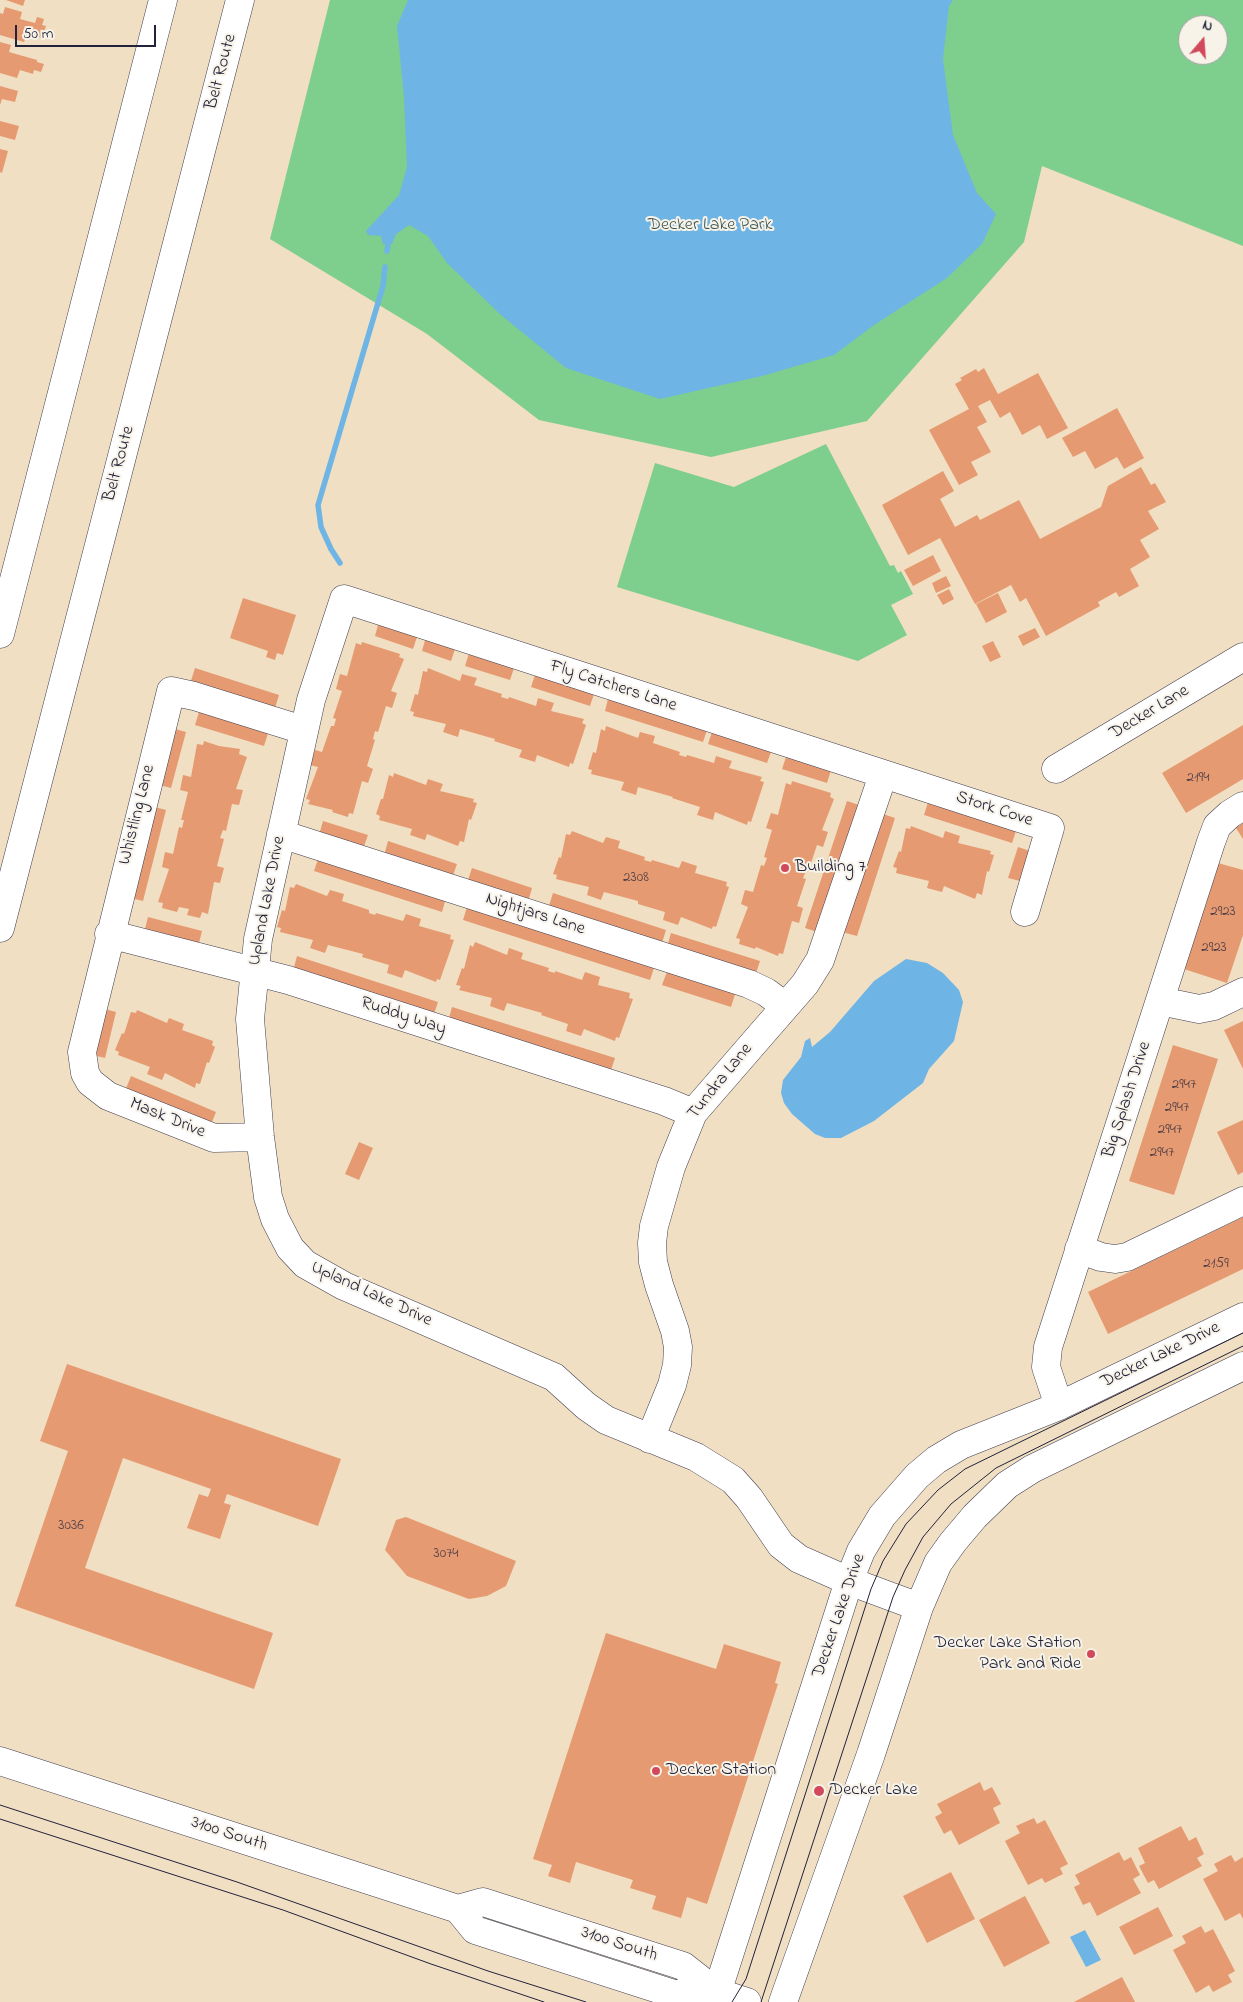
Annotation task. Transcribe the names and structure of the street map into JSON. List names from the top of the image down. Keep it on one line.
{"streets":{"main road":["Belt Route","Fly Catchers Lane","Decker Lane","Stork Cove","Whistling Lane","Upland Lake Drive","Nightjars Lane","Ruddy Way","Tundra Lane","Big Splash Drive","Mask Drive","Decker Lake Drive","3100 South"]},"crossings":[["Fly Catchers Lane","Stork Cove"],["Fly Catchers Lane","Upland Lake Drive"],["Fly Catchers Lane","Tundra Lane"],["Stork Cove","Tundra Lane"],["Whistling Lane","Upland Lake Drive"],["Whistling Lane","Ruddy Way"],["Whistling Lane","Mask Drive"],["Upland Lake Drive","Nightjars Lane"],["Upland Lake Drive","Ruddy Way"],["Upland Lake Drive","Tundra Lane"],["Upland Lake Drive","Mask Drive"],["Upland Lake Drive","Decker Lake Drive"],["Nightjars Lane","Tundra Lane"],["Ruddy Way","Tundra Lane"],["Big Splash Drive","Decker Lake Drive"],["Decker Lake Drive","3100 South"]],"parks":["Decker Lake Park"],"places":["Building 7","Decker Lake Station Park and Ride","Decker Station","Decker Lake"],"house_numbers":["2194","2308","2923","2923","2947","2947","2947","2947","2159","3036","3074"],"scale_bar":"50 m","north":"top"}
